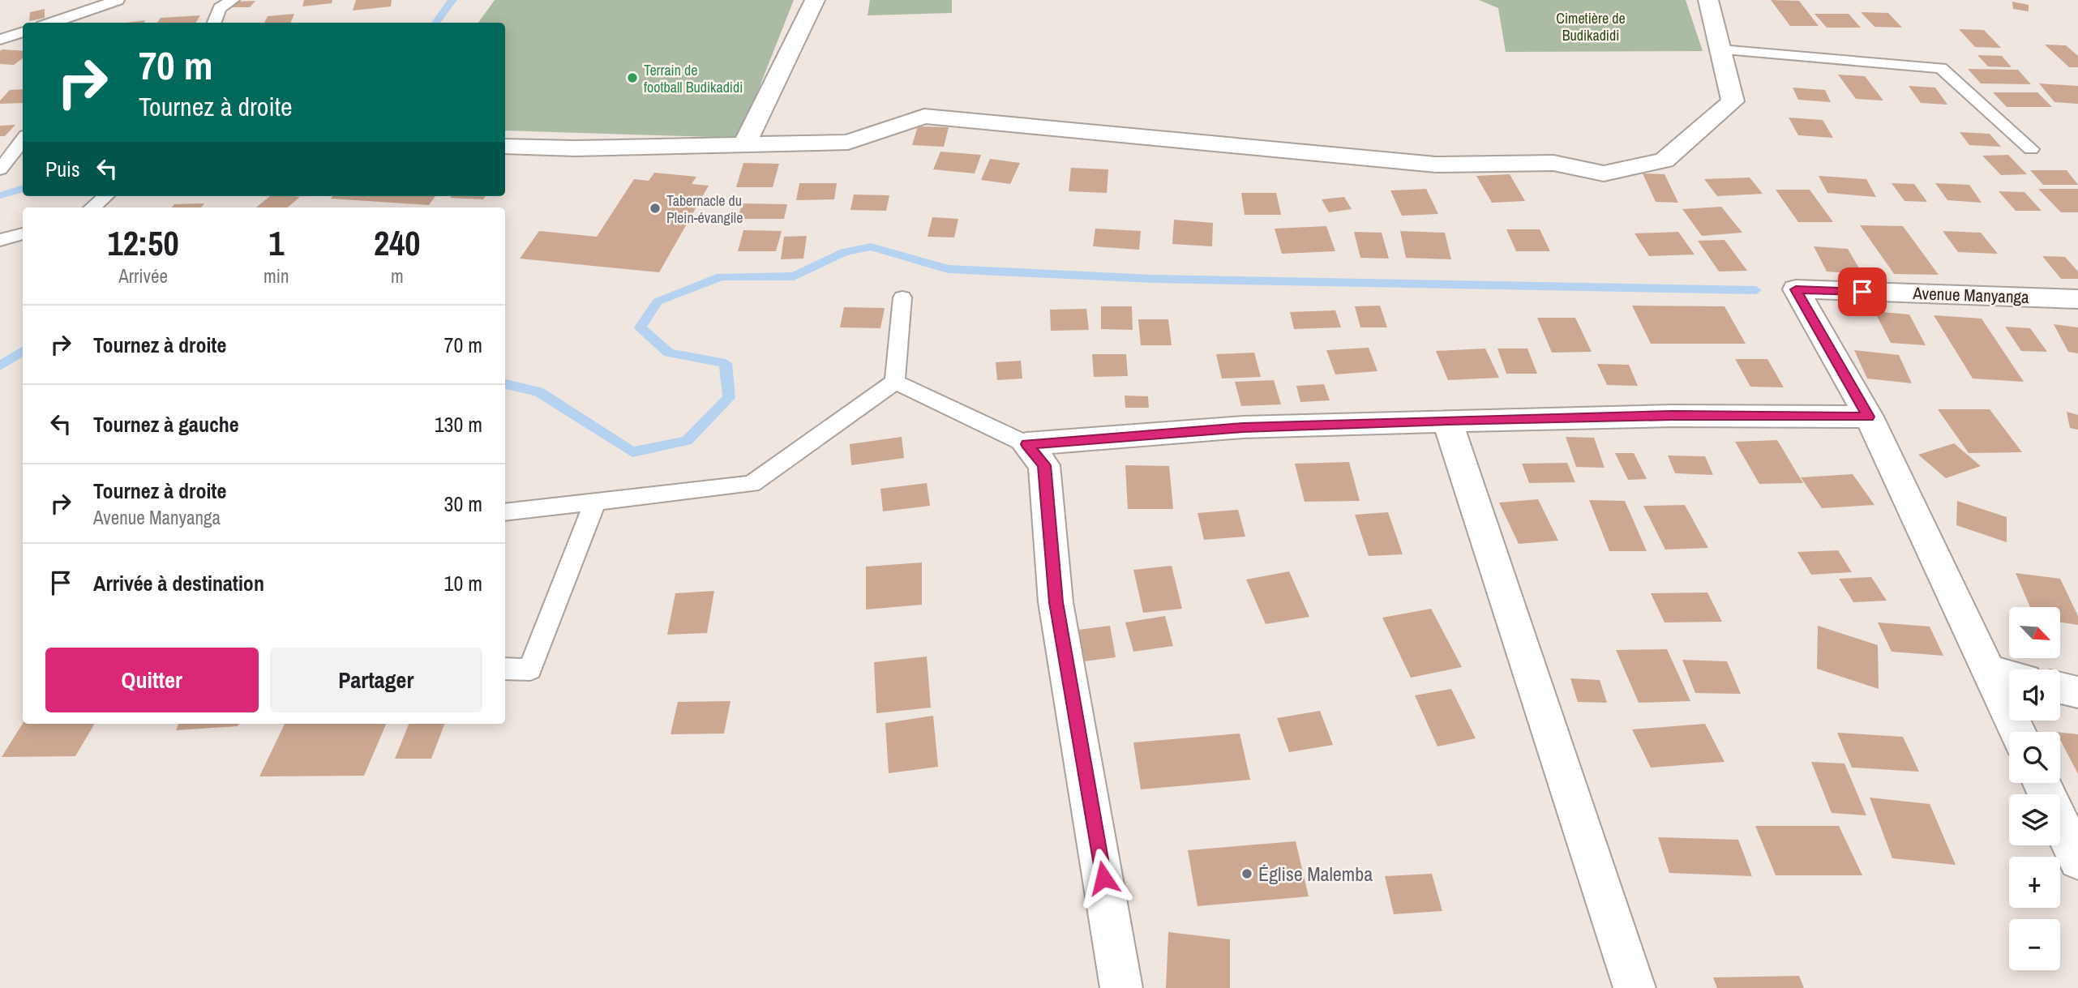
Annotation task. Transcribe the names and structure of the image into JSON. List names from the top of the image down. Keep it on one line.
{"streets":{"street":["Avenue Manyanga"]},"parks":["Cimetière de Budikadidi"],"places":["Terrain de football Budikadidi","Tabernacle du Plein-évangile","Église Malemba"],"north":"bottom right","page":{"turn":["70 m","Tournez à droite"],"then":"Puis","eta":["12:50","Arrivée","1","min","240","m"],"list":[{"name":"Tournez à droite","value":"70 m"},{"name":"Tournez à gauche","value":"130 m"},{"name":"Tournez à droite","note":"Avenue Manyanga","value":"30 m"},{"name":"Arrivée à destination","value":"10 m"}],"map_buttons":["+","−"],"buttons":["Quitter","Partager"]}}
